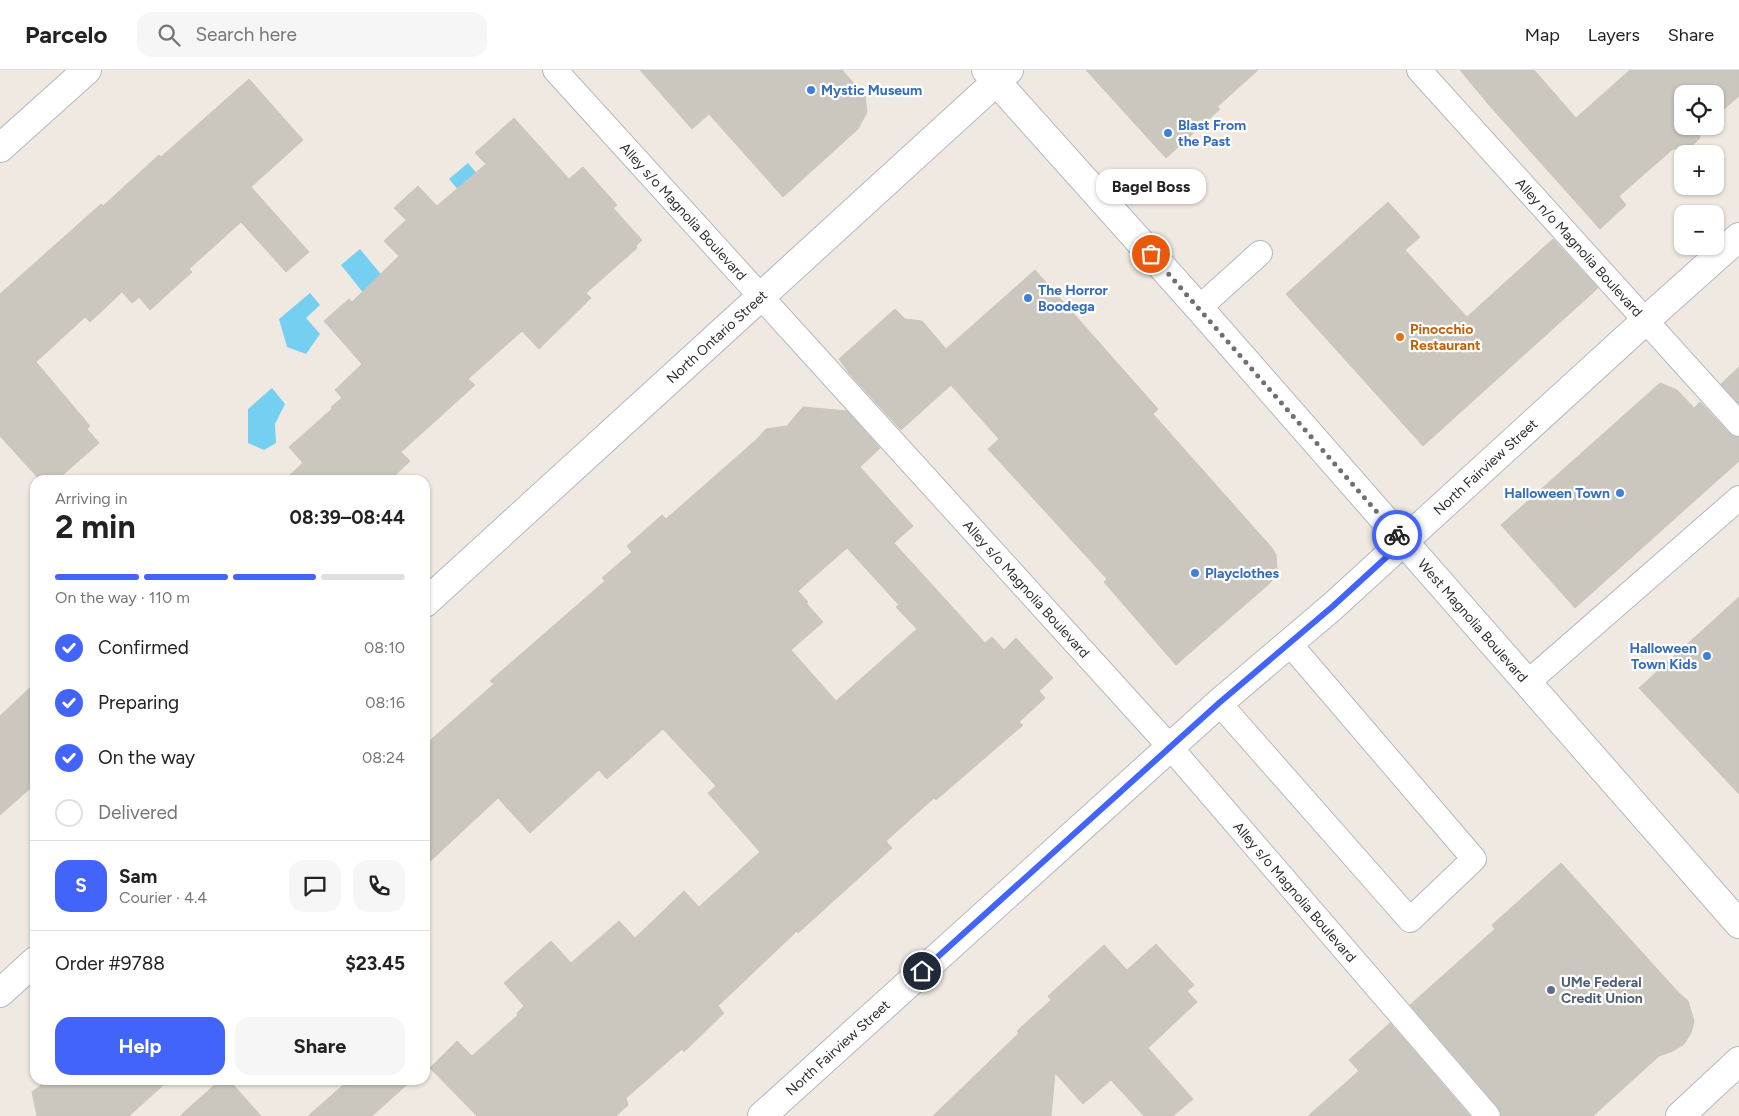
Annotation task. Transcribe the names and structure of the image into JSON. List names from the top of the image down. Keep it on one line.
{"streets":{"street":["North Ontario Street","North Fairview Street","West Magnolia Boulevard"],"lane":["Alley s/o Magnolia Boulevard","Alley n/o Magnolia Boulevard"]},"crossings":[["Alley s/o Magnolia Boulevard","North Ontario Street"],["Alley s/o Magnolia Boulevard","North Fairview Street"],["Alley n/o Magnolia Boulevard","North Fairview Street"],["North Ontario Street","West Magnolia Boulevard"],["North Fairview Street","West Magnolia Boulevard"]],"places":["Mystic Museum","Blast From the Past","Bagel Boss","The Horror Boodega","Pinocchio Restaurant","Halloween Town","Playclothes","Halloween Town Kids","UMe Federal Credit Union"],"page":{"header":"Parcelo","search":"Search here","nav":["Map","Layers","Share"],"map_buttons":["+","−"],"bubble":"Bagel Boss","heading":["2 min","Arriving in","08:39–08:44"],"panel":["Sam","Courier · 4.4","Order #9788","$23.45"],"bar":"On the way · 110 m","list":[["Confirmed","08:10"],["Preparing","08:16"],["On the way","08:24"],"Delivered"],"round":"S","buttons":["Help","Share"]}}
